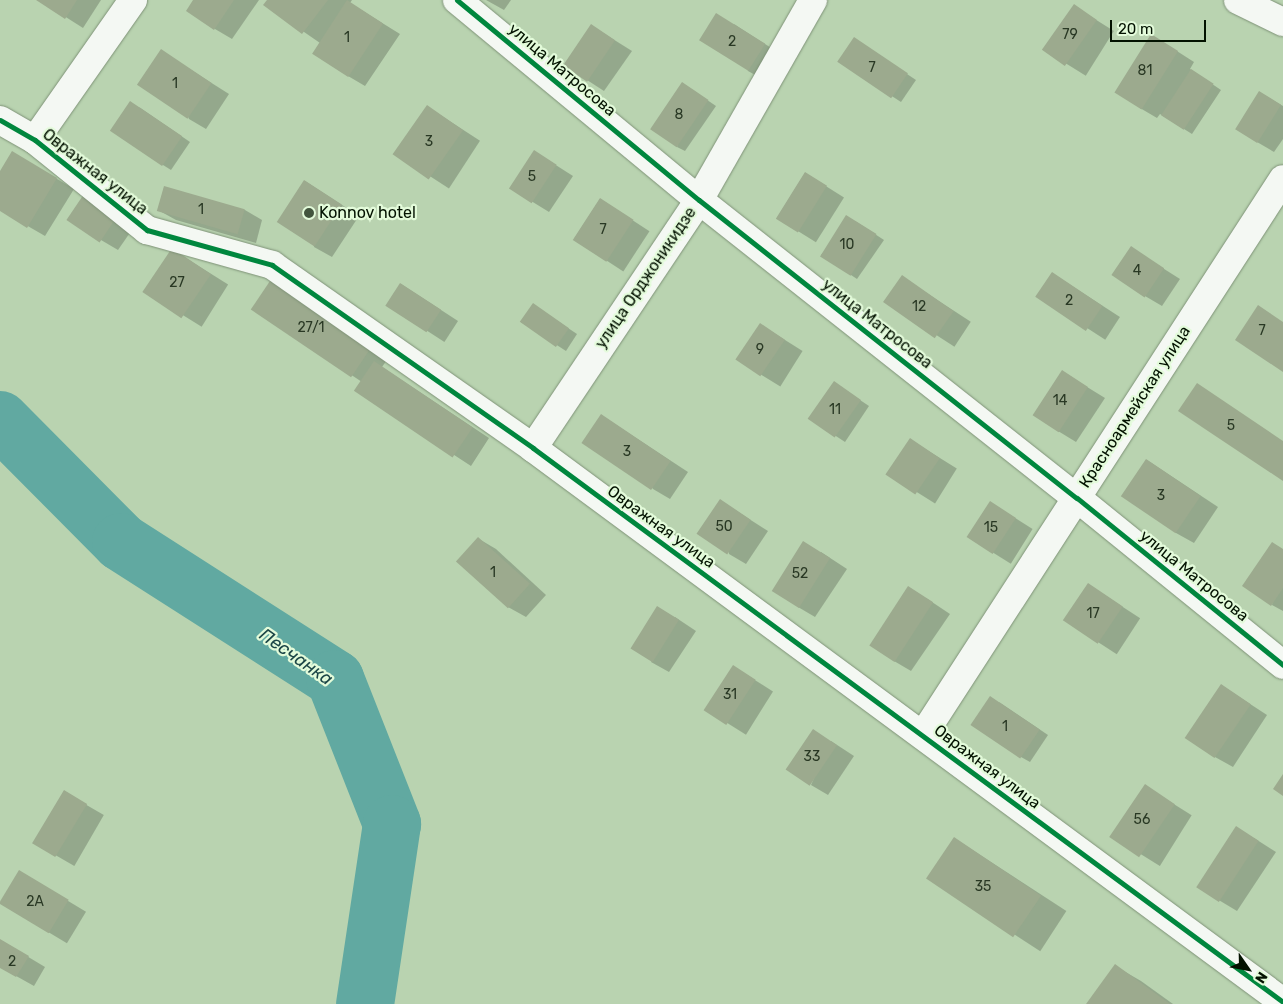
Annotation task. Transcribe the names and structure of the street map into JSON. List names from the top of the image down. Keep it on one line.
{"streets":{"street":["улица Матросова","Овражная улица","улица Орджоникидзе","Красноармейская улица"]},"crossings":[["улица Матросова","улица Орджоникидзе"],["улица Матросова","Красноармейская улица"],["Овражная улица","улица Орджоникидзе"],["Овражная улица","Красноармейская улица"]],"water":["Песчанка"],"places":["Konnov hotel"],"house_numbers":["79","1","2","7","81","1","8","3","5","1","7","10","4","27","2","12","27/1","7","9","14","11","5","3","3","50","15","1","52","17","31","1","33","56","35","2А","2"],"scale_bar":"20 m","north":"bottom right"}
